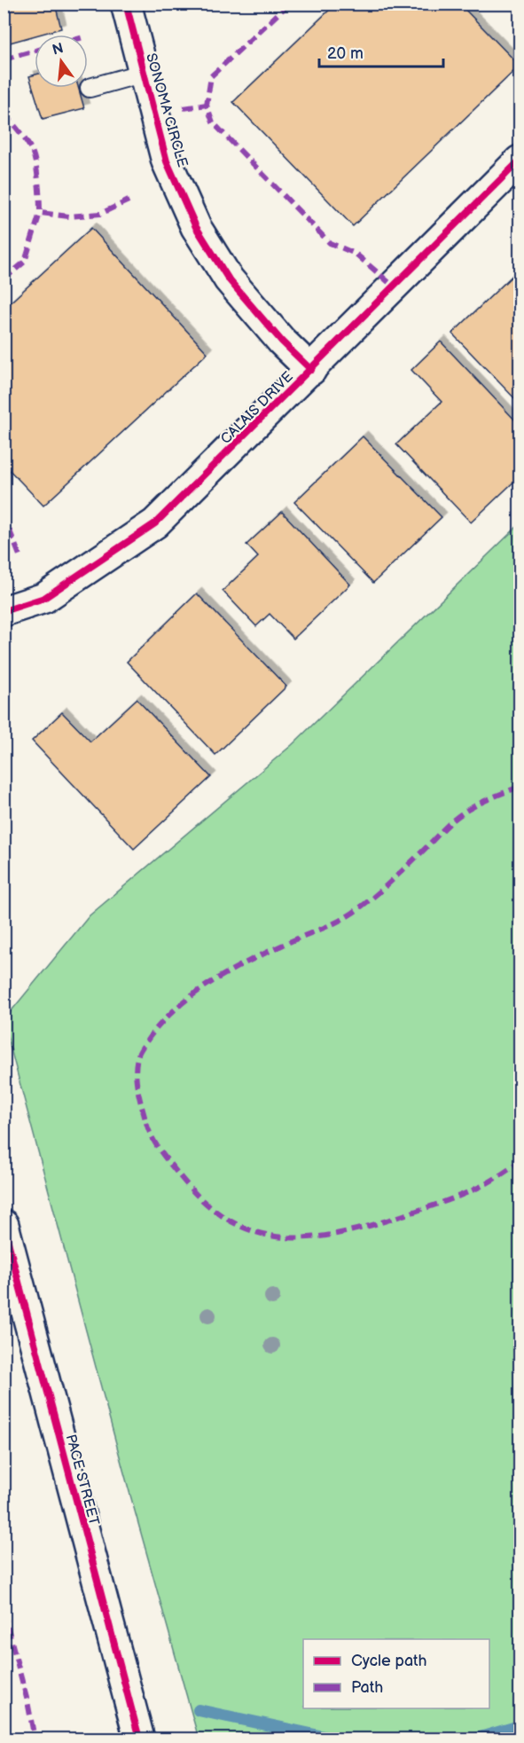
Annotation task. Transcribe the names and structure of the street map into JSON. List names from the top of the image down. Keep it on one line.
{"streets":{"street":["SONOMA CIRCLE","CALAIS DRIVE","PACE STREET"]},"crossings":[["SONOMA CIRCLE","CALAIS DRIVE"]],"legend":["Cycle path","Path"],"scale_bar":"20 m","north":"top"}
